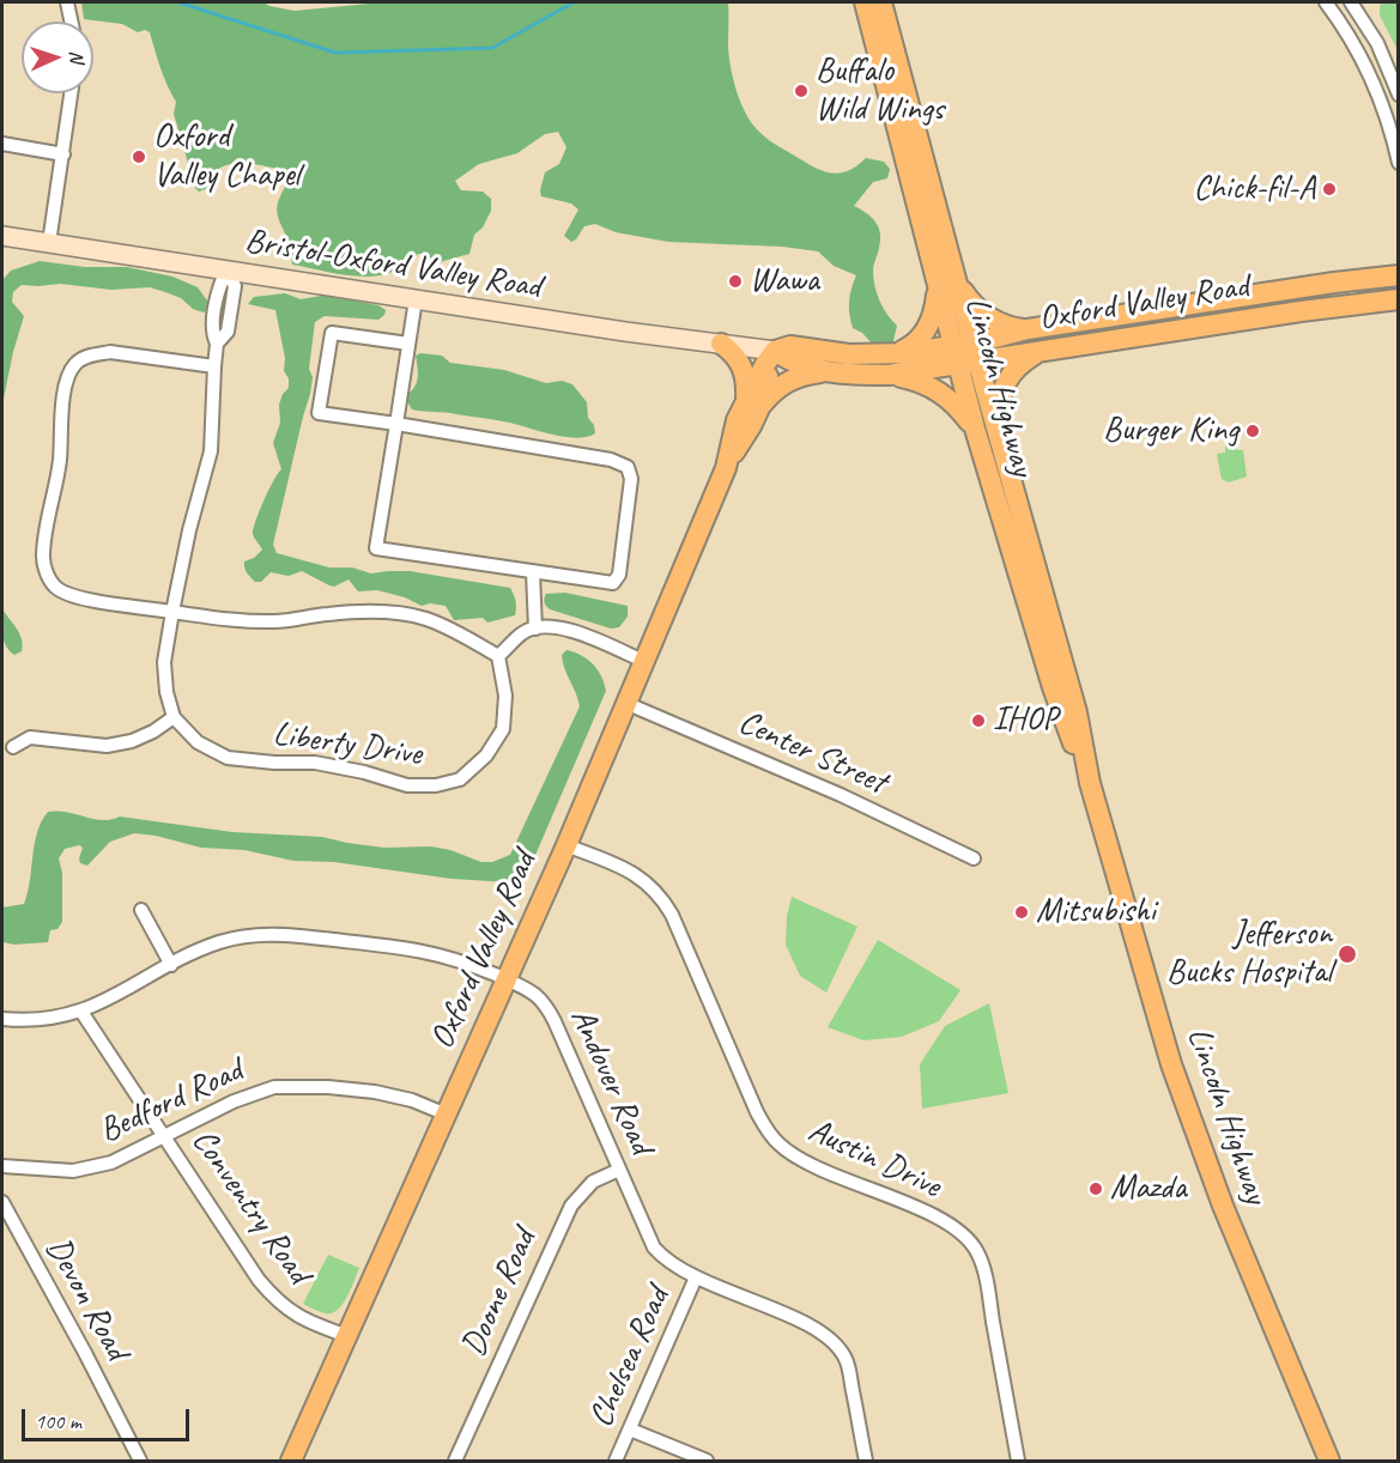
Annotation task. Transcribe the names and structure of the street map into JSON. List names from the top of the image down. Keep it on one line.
{"streets":{"main road":["Bristol-Oxford Valley Road","Oxford Valley Road","Lincoln Highway"],"street":["Liberty Drive","Center Street","Andover Road","Bedford Road","Austin Drive","Conventry Road","Doone Road","Devon Road","Chelsea Road"]},"crossings":[["Bristol-Oxford Valley Road","Oxford Valley Road"],["Oxford Valley Road","Lincoln Highway"],["Oxford Valley Road","Center Street"],["Oxford Valley Road","Andover Road"],["Oxford Valley Road","Bedford Road"],["Oxford Valley Road","Austin Drive"],["Oxford Valley Road","Conventry Road"],["Andover Road","Conventry Road"],["Andover Road","Doone Road"],["Andover Road","Chelsea Road"],["Bedford Road","Conventry Road"]],"places":["Buffalo Wild Wings","Oxford Valley Chapel","Chick-fil-A","Wawa","Burger King","IHOP","Mitsubishi","Jefferson Bucks Hospital","Mazda"],"scale_bar":"100 m","north":"right"}
